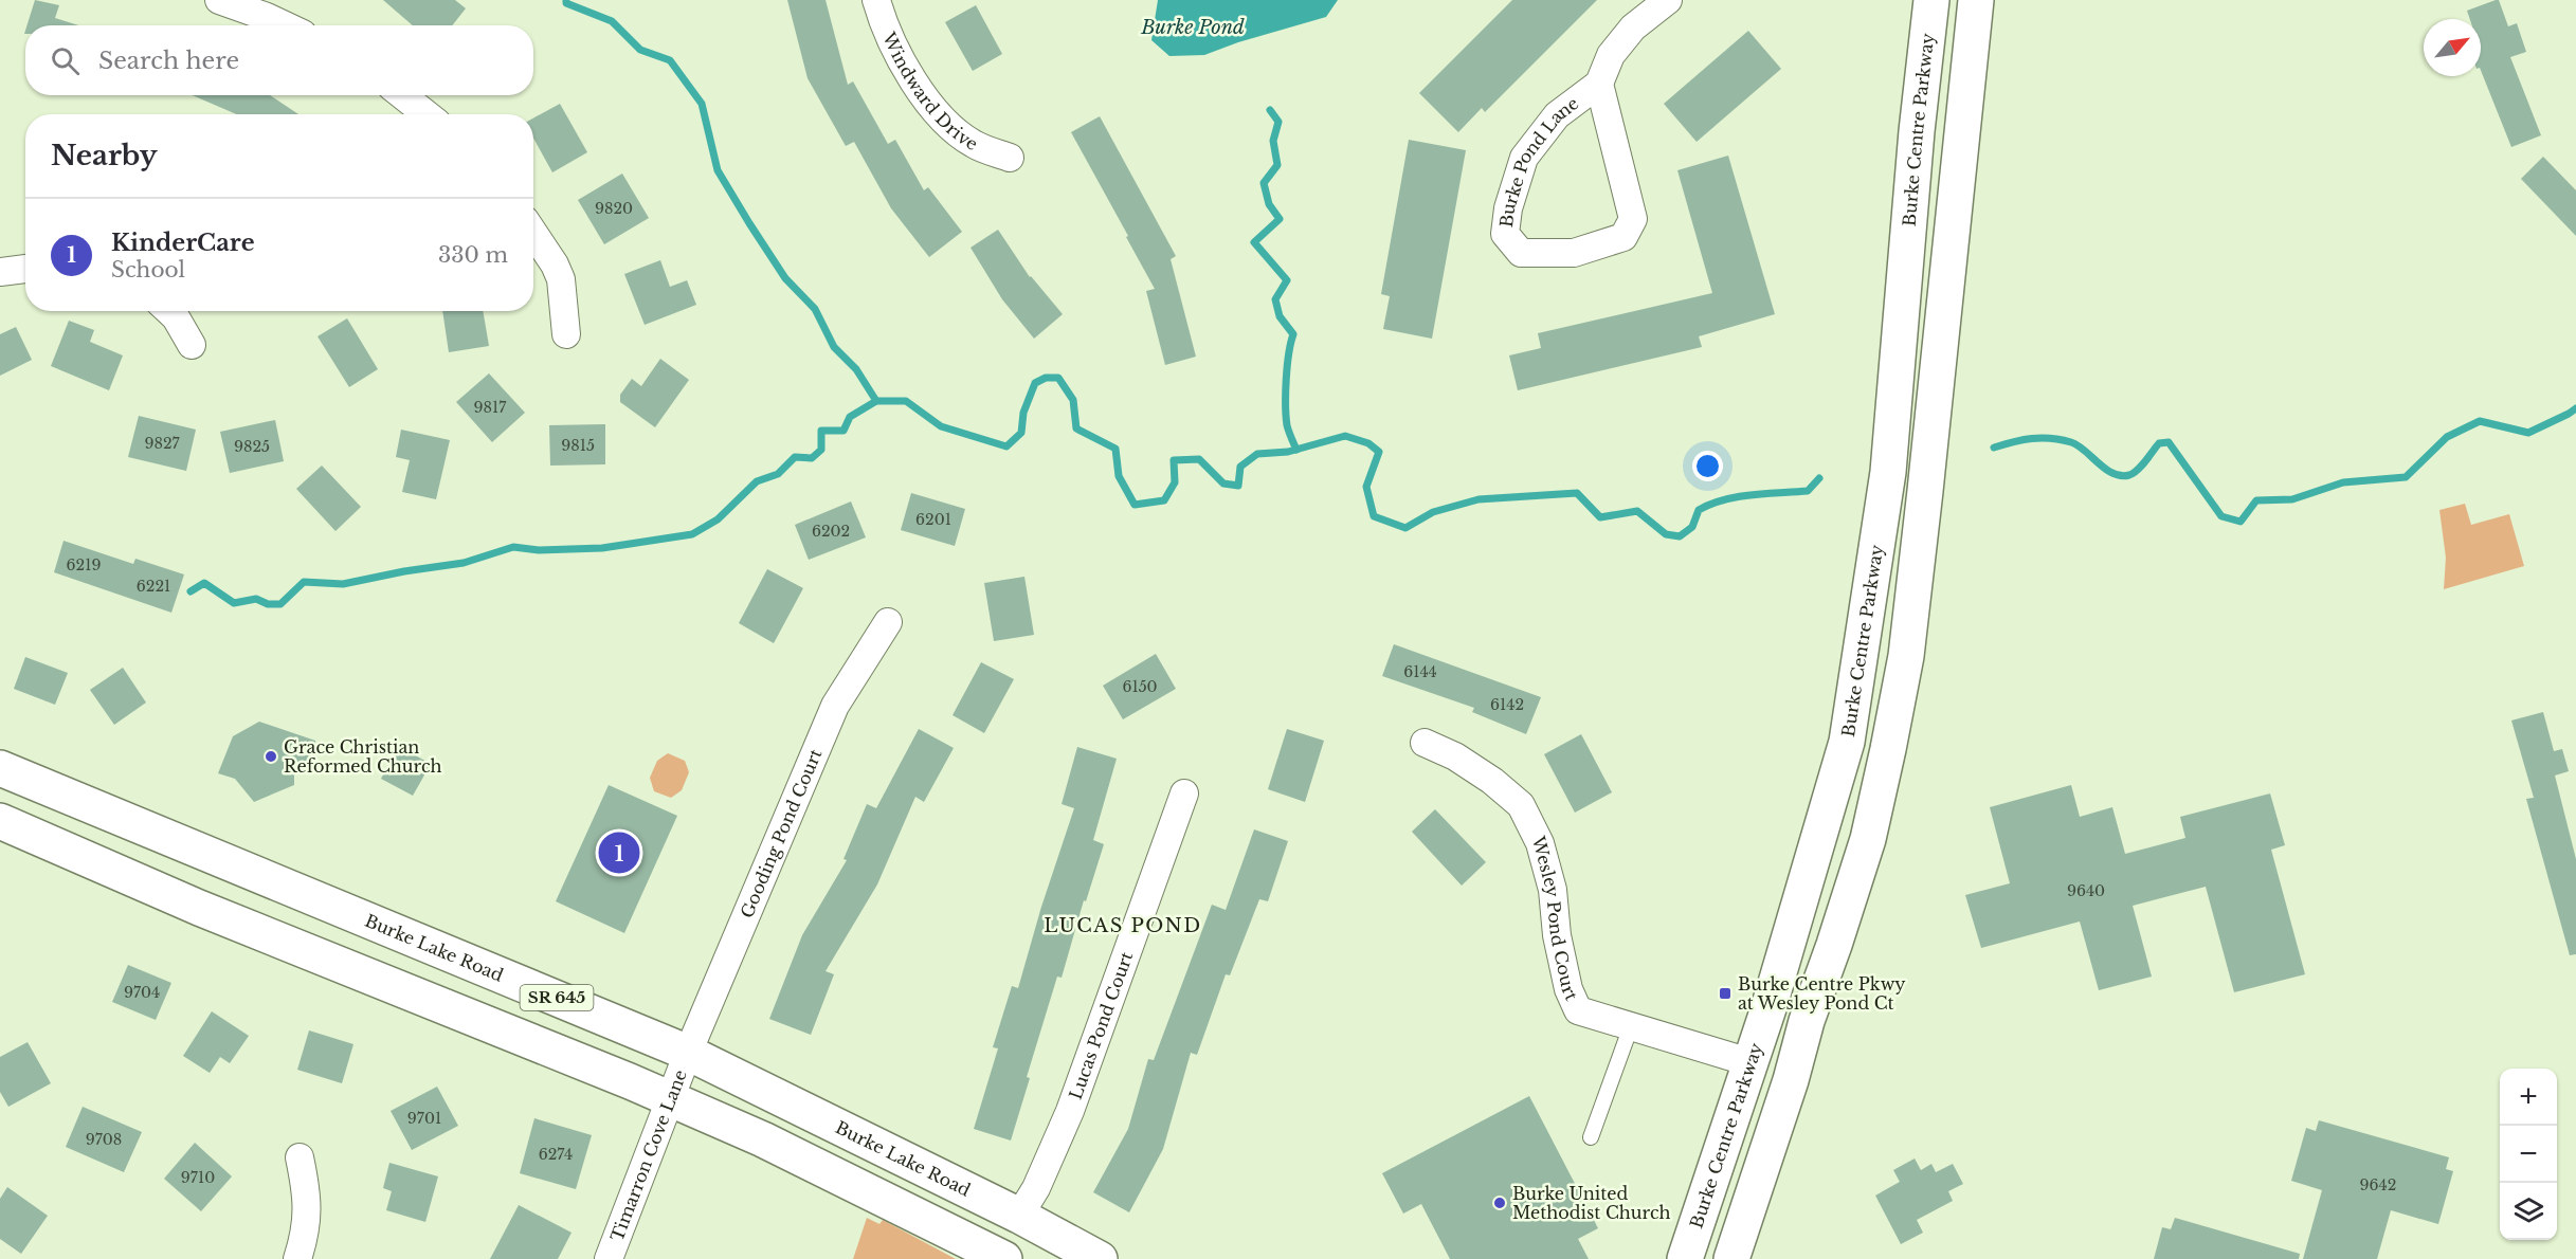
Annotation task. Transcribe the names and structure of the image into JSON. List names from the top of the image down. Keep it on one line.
{"streets":{"main road":["Burke Centre Parkway","Burke Lake Road","SR 645"],"street":["Windward Drive","Burke Pond Lane","Gooding Pond Court","Wesley Pond Court","Lucas Pond Court","Timarron Cove Lane"]},"crossings":[["Burke Centre Parkway","Wesley Pond Court"],["Gooding Pond Court","Burke Lake Road"],["Gooding Pond Court","Timarron Cove Lane"],["Burke Lake Road","Lucas Pond Court"],["Burke Lake Road","Timarron Cove Lane"],["SR 645","Timarron Cove Lane"]],"districts":["LUCAS POND"],"water":["Burke Pond"],"places":{"other":["Grace Christian Reformed Church","Burke United Methodist Church"],"transit":["Burke Centre Pkwy at Wesley Pond Ct"]},"house_numbers":["9820","9817","9827","9815","9825","6201","6202","6219","6221","6144","6150","6142","9640","9704","9701","9708","6274","9710","9642"],"north":"top right","page":{"search":"Search here","heading":"Nearby","list":[{"mark":"1","name":"KinderCare","note":"School","value":"330 m"}],"pins":"1","map_buttons":["+","−"]}}
